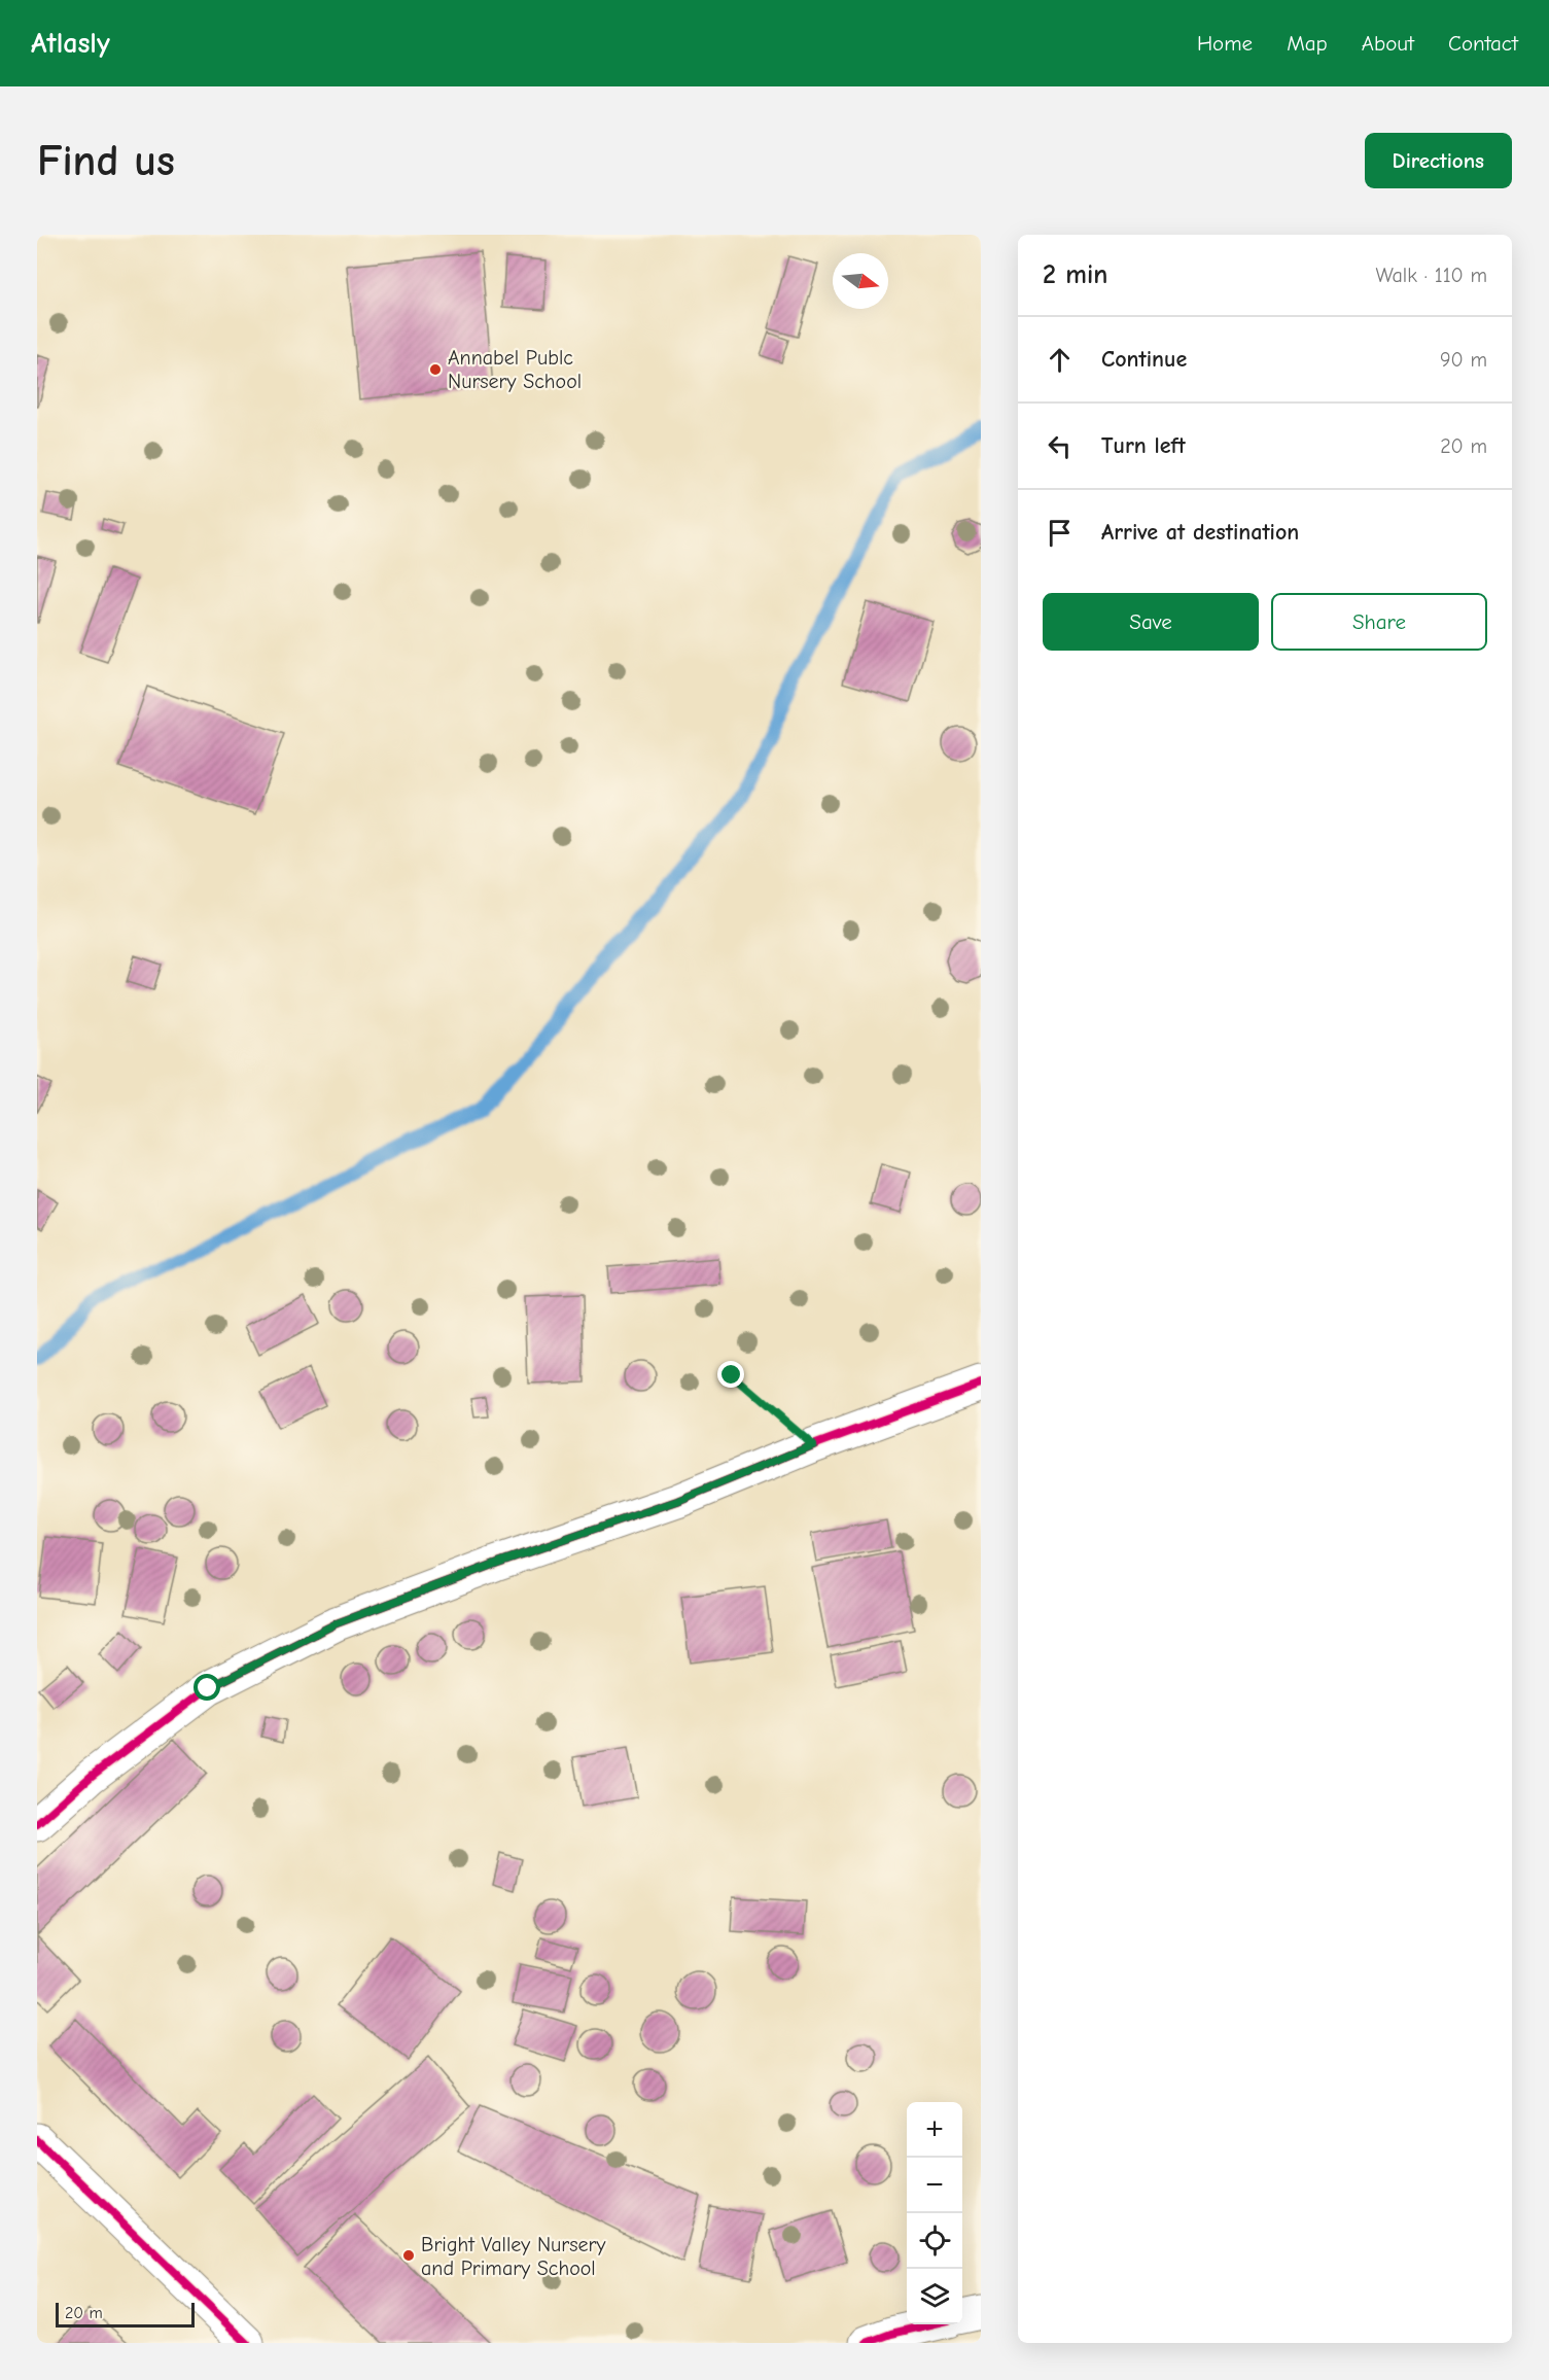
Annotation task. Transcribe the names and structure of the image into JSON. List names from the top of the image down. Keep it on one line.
{"places":["Annabel Publc Nursery School","Bright Valley Nursery and Primary School"],"scale_bar":"20 m","north":"right","page":{"header":"Atlasly","nav":["Home","Map","About","Contact"],"buttons":["Directions",["Save","Share"]],"title":"Find us","heading":["2 min","Walk · 110 m"],"list":[["Continue","90 m"],["Turn left","20 m"],"Arrive at destination"],"map_buttons":["+","−"],"scale":"20 m"}}
